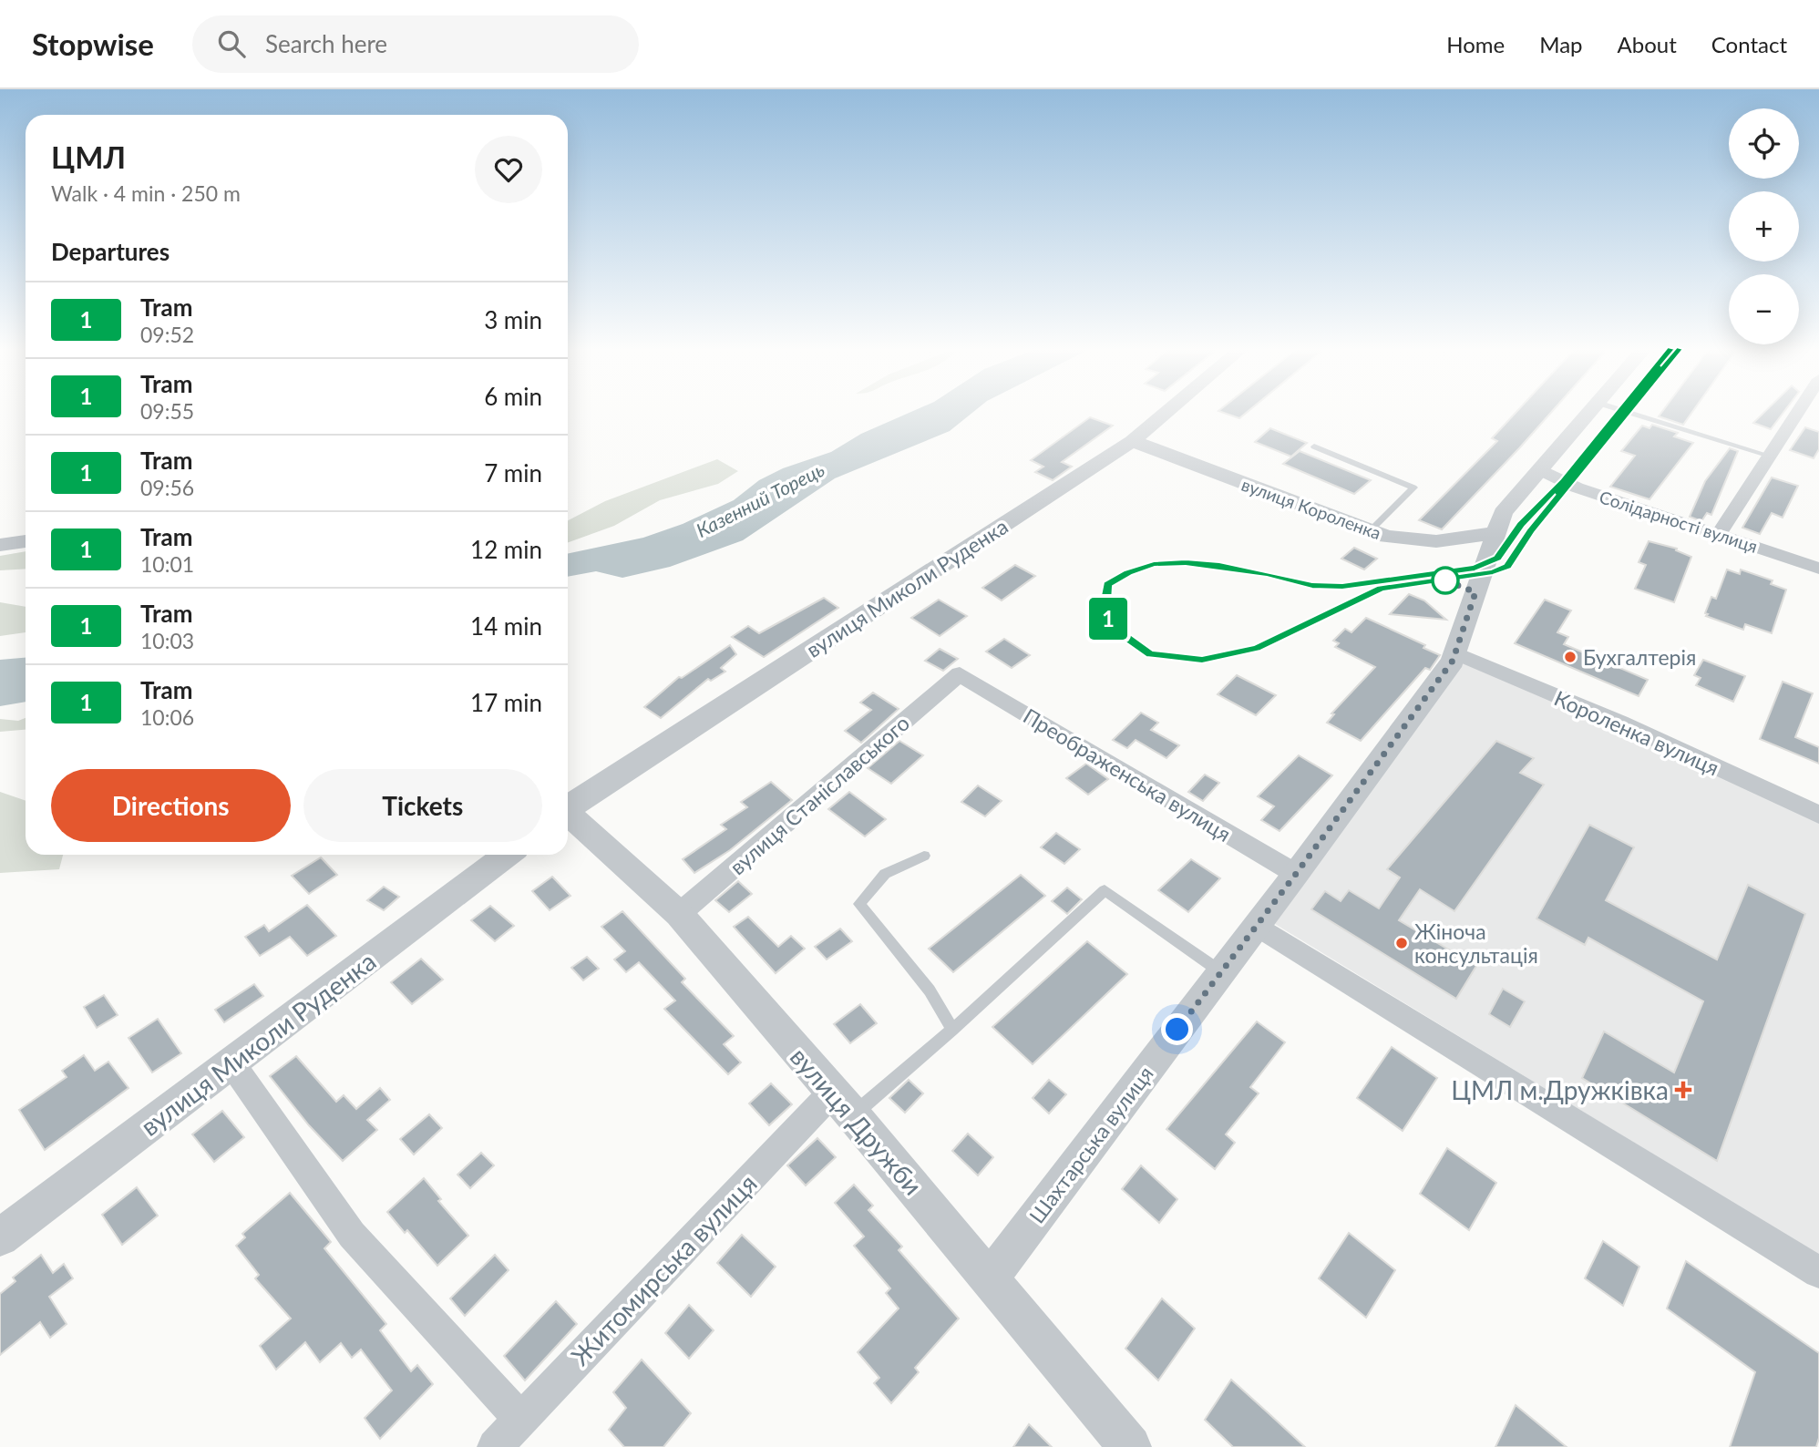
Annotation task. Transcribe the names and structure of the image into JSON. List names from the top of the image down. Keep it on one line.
{"streets":{"street":["вулиця Короленка","Солідарності вулиця","вулиця Миколи Руденка","Короленка вулиця","Преображенська вулиця","вулиця Станіславського","вулиця Дружби","Шахтарська вулиця","Житомирська вулиця"]},"crossings":[["вулиця Короленка","вулиця Миколи Руденка"],["вулиця Короленка","Шахтарська вулиця"],["Солідарності вулиця","Шахтарська вулиця"],["Короленка вулиця","Шахтарська вулиця"],["Преображенська вулиця","вулиця Станіславського"],["Преображенська вулиця","Шахтарська вулиця"],["вулиця Станіславського","вулиця Дружби"],["вулиця Дружби","Шахтарська вулиця"],["вулиця Дружби","Житомирська вулиця"]],"water":["Казенний Торець"],"places":{"other":["Бухгалтерія","Жіноча консультація"],"health":["ЦМЛ м.Дружківка"]},"lines":["tram line 1"],"page":{"header":"Stopwise","search":"Search here","nav":["Home","Map","About","Contact"],"on_map":"1","map_buttons":["+","−"],"heading":[["ЦМЛ","Walk · 4 min · 250 m"],"Departures"],"list":[{"mark":"1","name":"Tram","note":"09:52","value":"3 min"},{"mark":"1","name":"Tram","note":"09:55","value":"6 min"},{"mark":"1","name":"Tram","note":"09:56","value":"7 min"},{"mark":"1","name":"Tram","note":"10:01","value":"12 min"},{"mark":"1","name":"Tram","note":"10:03","value":"14 min"},{"mark":"1","name":"Tram","note":"10:06","value":"17 min"}],"buttons":["Directions","Tickets"]}}
